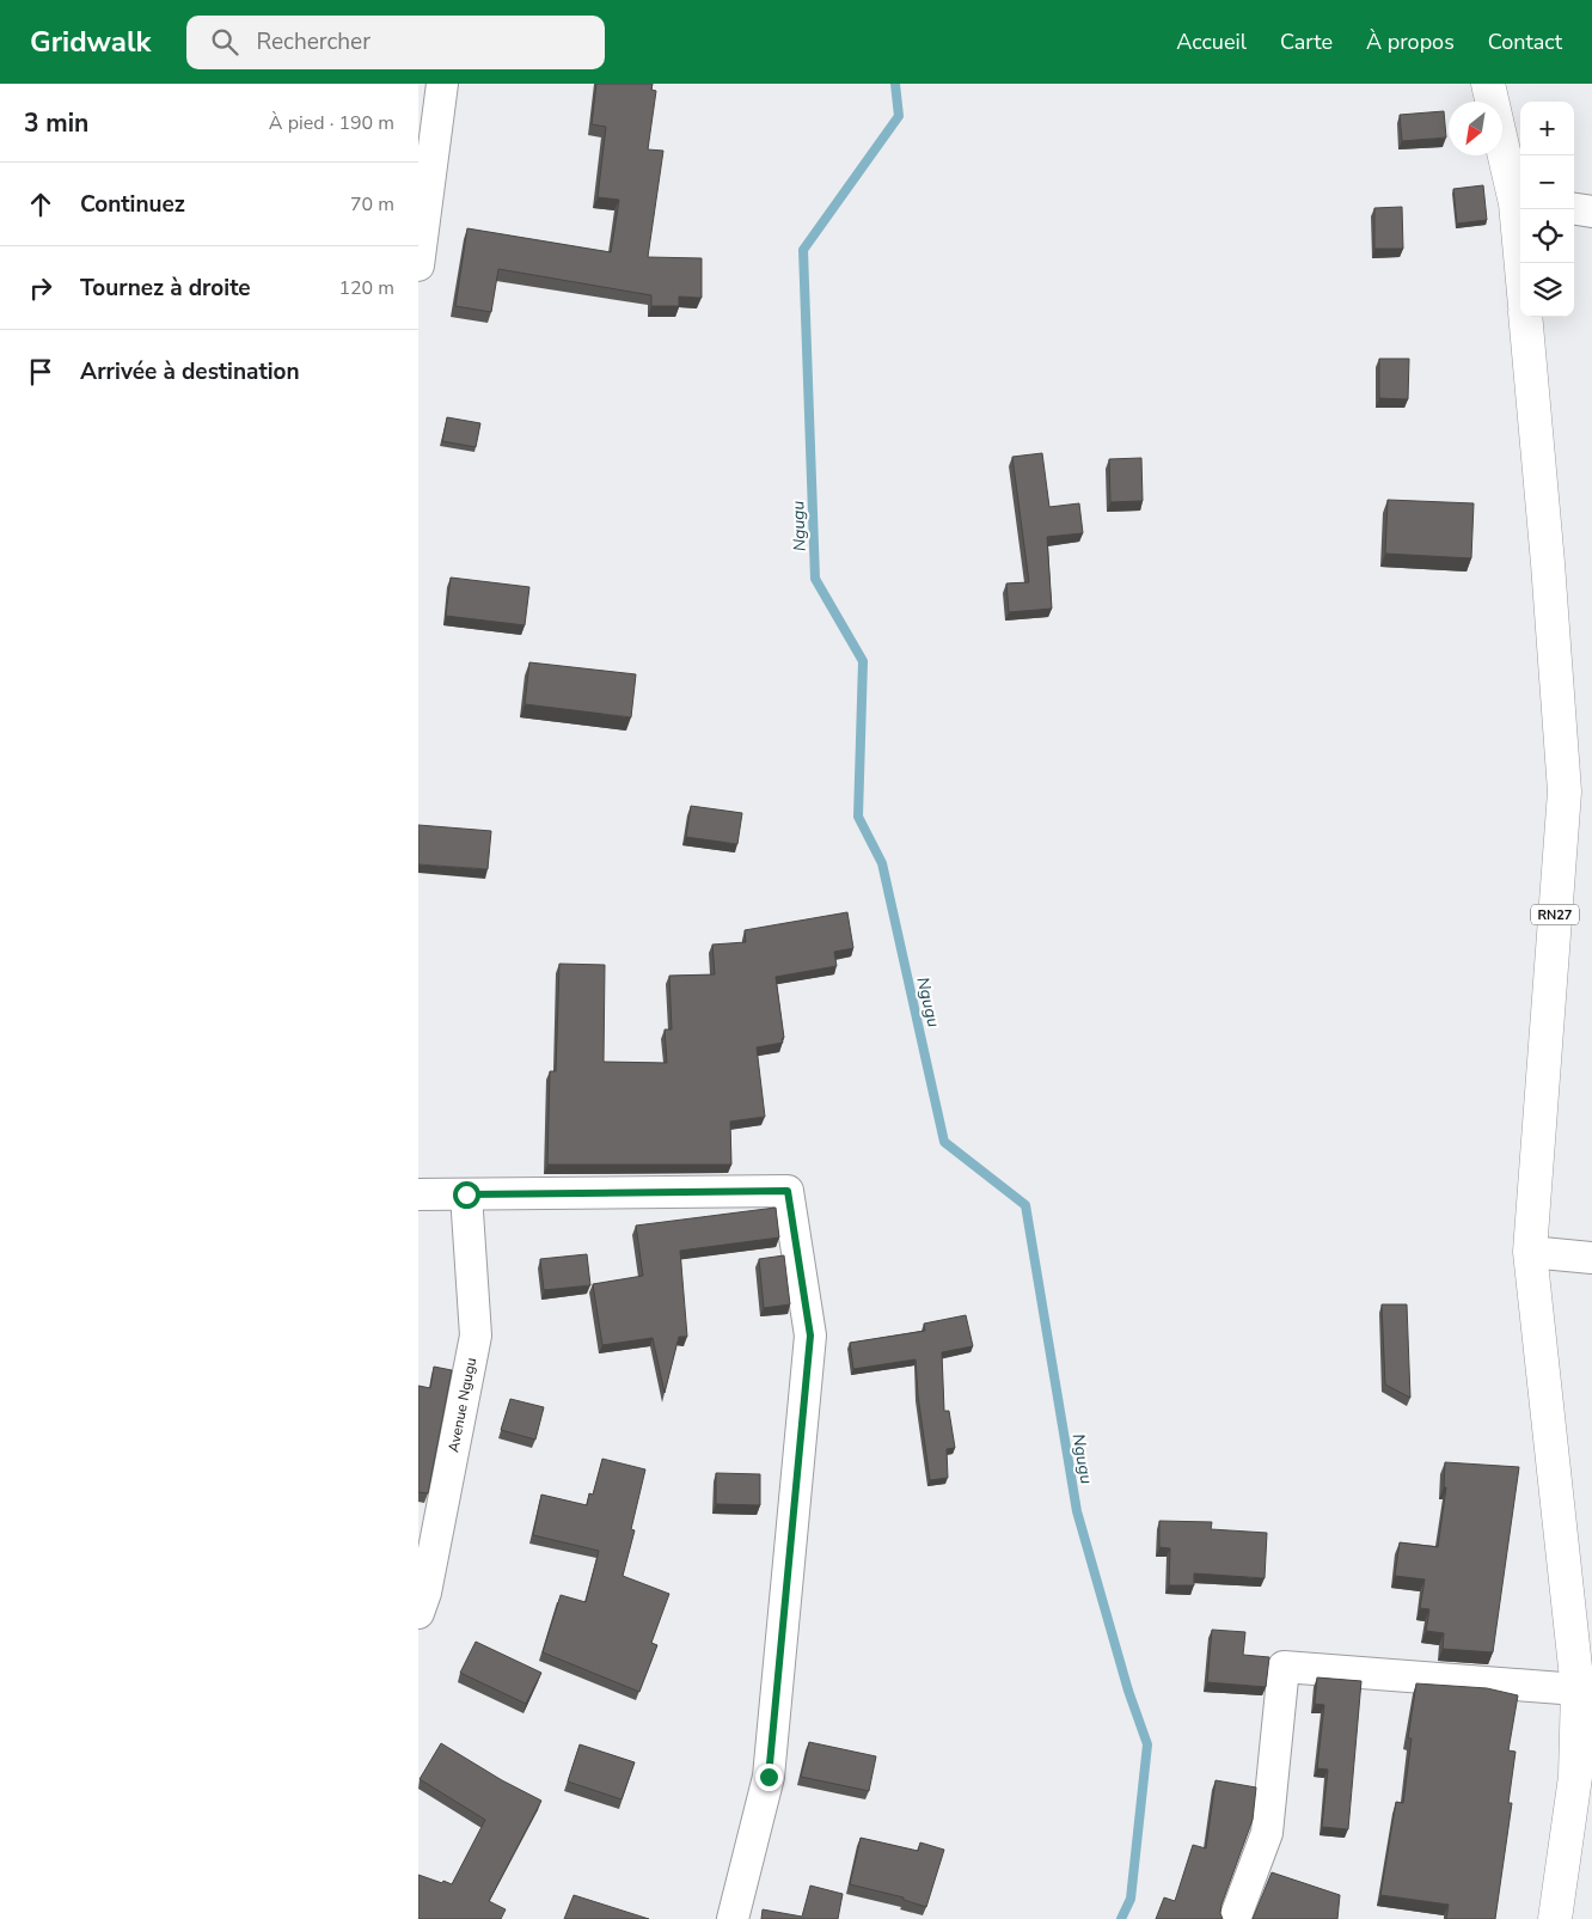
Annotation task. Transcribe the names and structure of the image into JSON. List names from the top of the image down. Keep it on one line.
{"streets":{"main road":["RN27"],"street":["Avenue Ngugu"]},"water":["Ngugu"],"north":"bottom left","page":{"header":"Gridwalk","search":"Rechercher","nav":["Accueil","Carte","À propos","Contact"],"heading":["3 min","À pied · 190 m"],"map_buttons":["+","−"],"list":[["Continuez","70 m"],["Tournez à droite","120 m"],"Arrivée à destination"]}}
